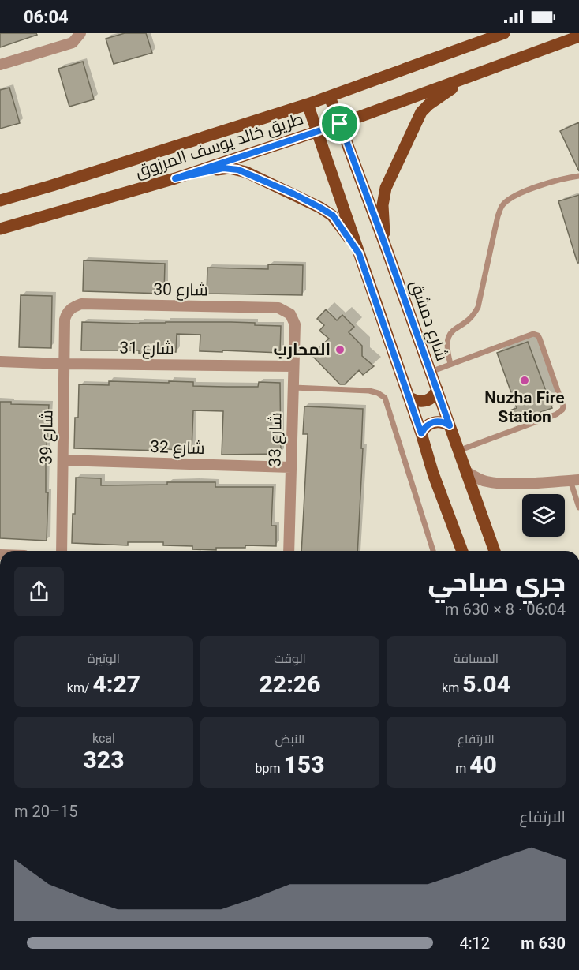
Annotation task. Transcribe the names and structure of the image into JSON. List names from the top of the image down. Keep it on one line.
{"streets":{"main road":["طريق خالد يوسف المرزوق","شارع دمشق"],"street":["شارع 30","شارع 31","شارع 39","شارع 33","شارع 32"]},"crossings":[["طريق خالد يوسف المرزوق","شارع دمشق"],["شارع 30","شارع 39"],["شارع 30","شارع 33"],["شارع 31","شارع 39"],["شارع 31","شارع 33"],["شارع 39","شارع 32"],["شارع 33","شارع 32"]],"places":["المحارب","Nuzha Fire Station"],"page":{"status":"06:04","heading":["جري صباحي","06:04 · 8 × 630 m"],"stats":[["المسافة","5.04 km"],["الوقت","22:26"],["الوتيرة","4:27 /km"],["الارتفاع","40 m"],["النبض","153 bpm"],["kcal","323"]],"chart":["الارتفاع","15–20 m"],"list":[{"name":"630 m","note":"4:12"}]}}
